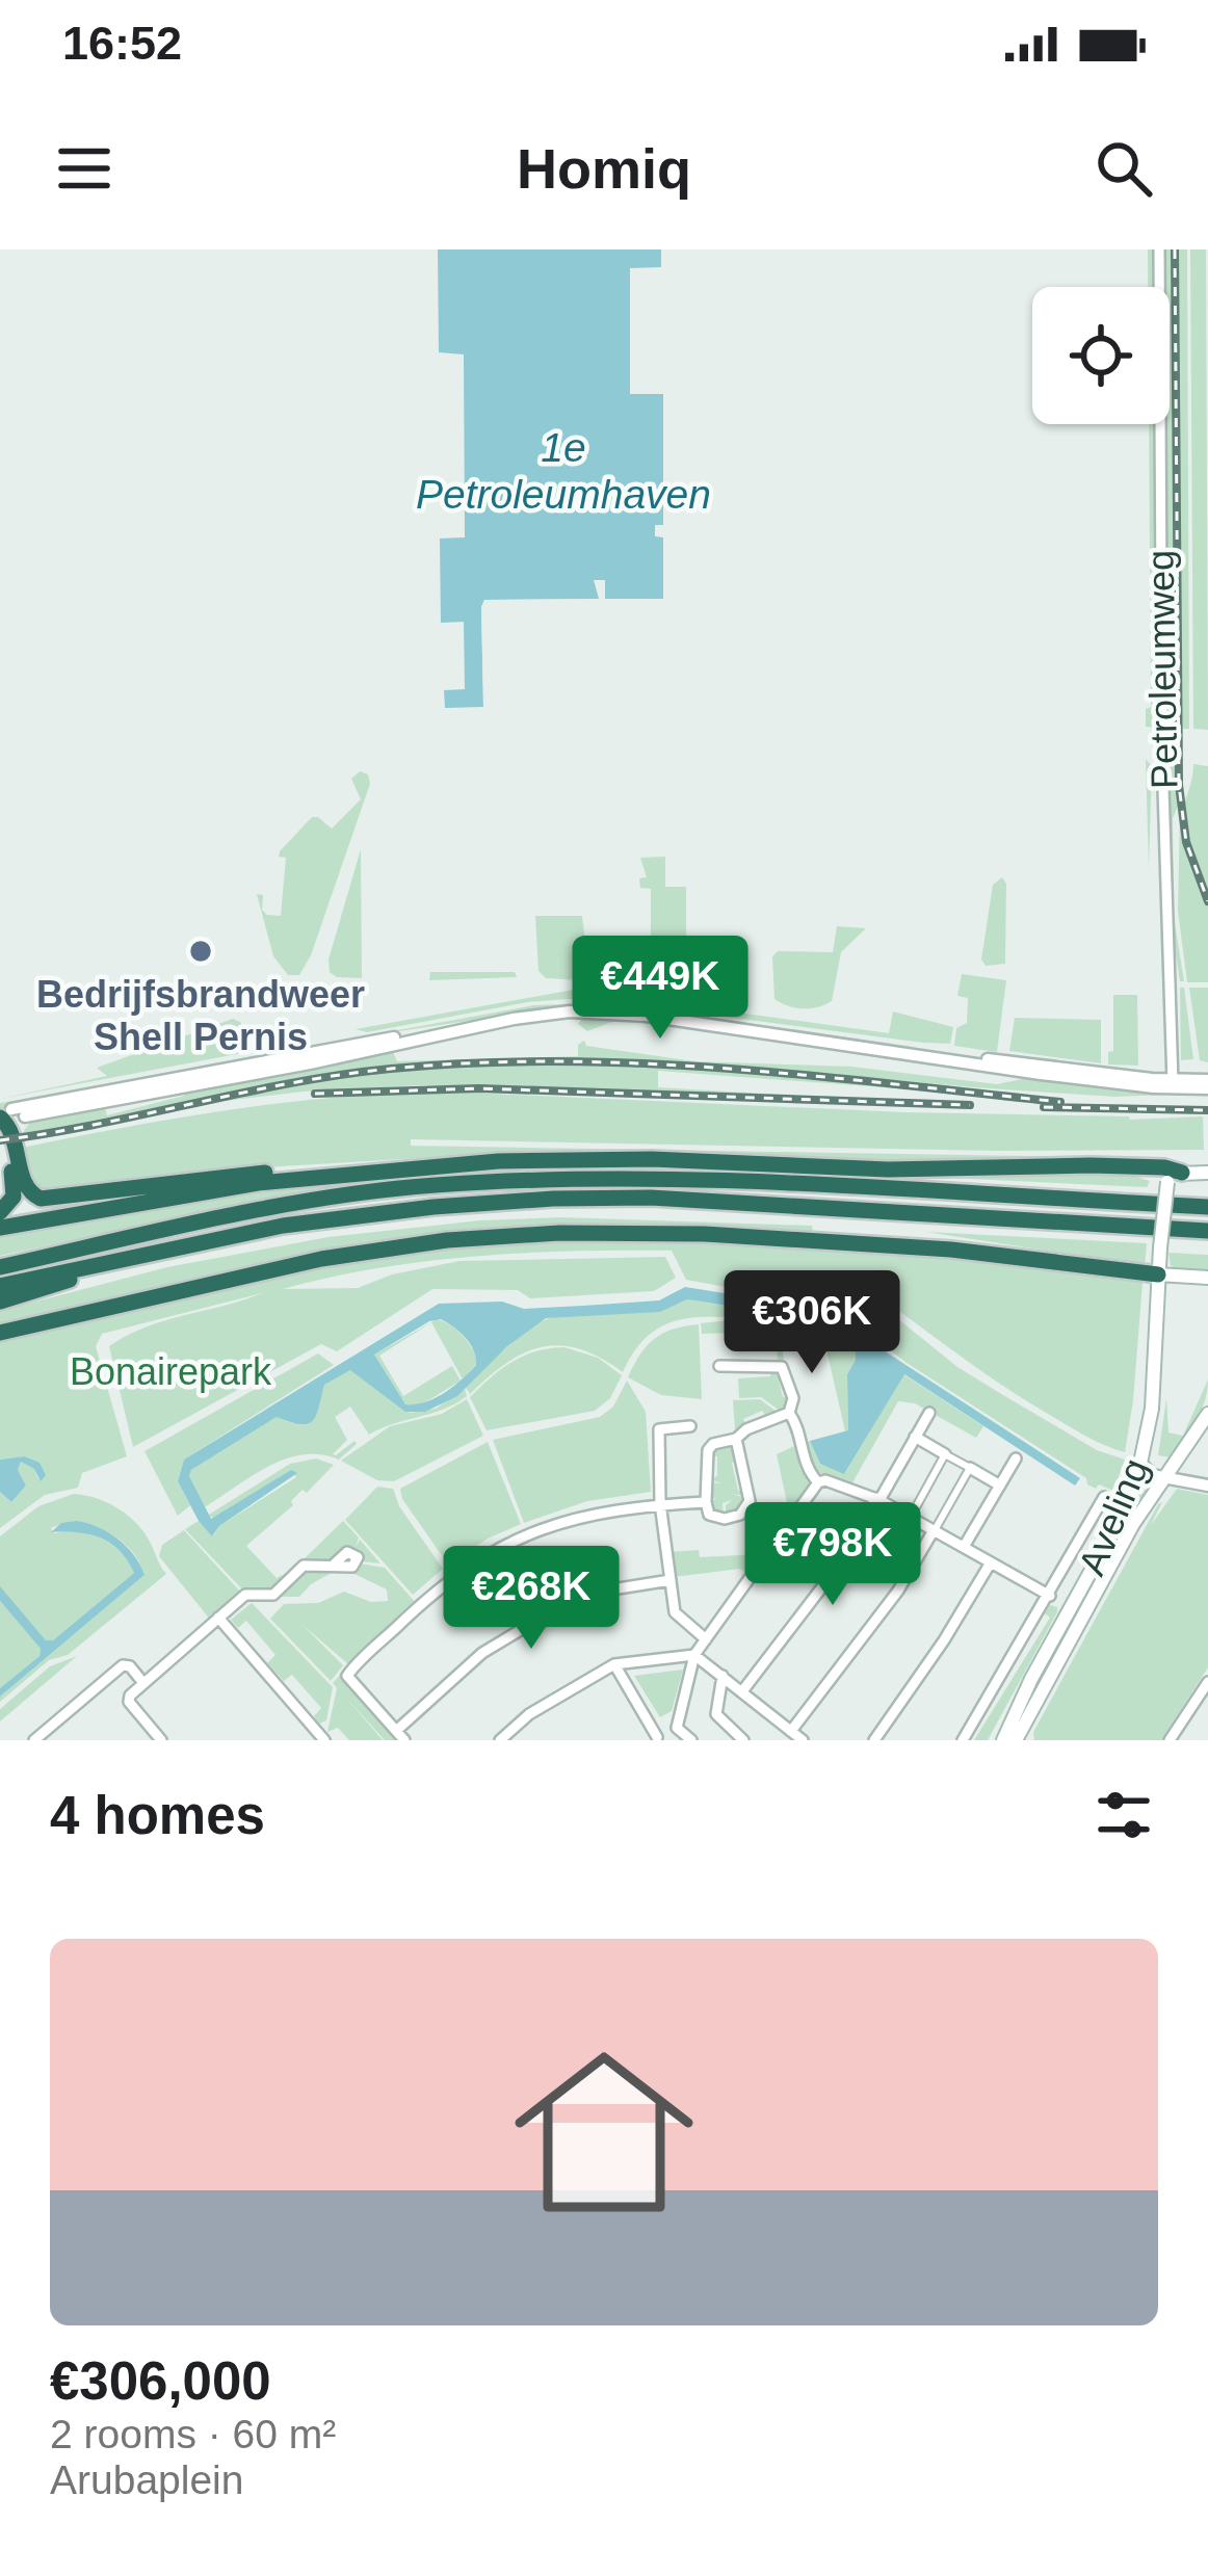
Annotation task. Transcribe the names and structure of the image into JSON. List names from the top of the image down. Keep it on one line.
{"streets":{"main road":["Aveling"],"street":["Petroleumweg"]},"water":["1e Petroleumhaven"],"parks":["Bonairepark"],"places":["Bedrijfsbrandweer Shell Pernis"],"page":{"status":"16:52","header":"Homiq","price":["€449K","€306K","€798K","€268K"],"heading":"4 homes","list":[{"name":"€306,000","note":"2 rooms · 60 m² · Arubaplein"}]}}
